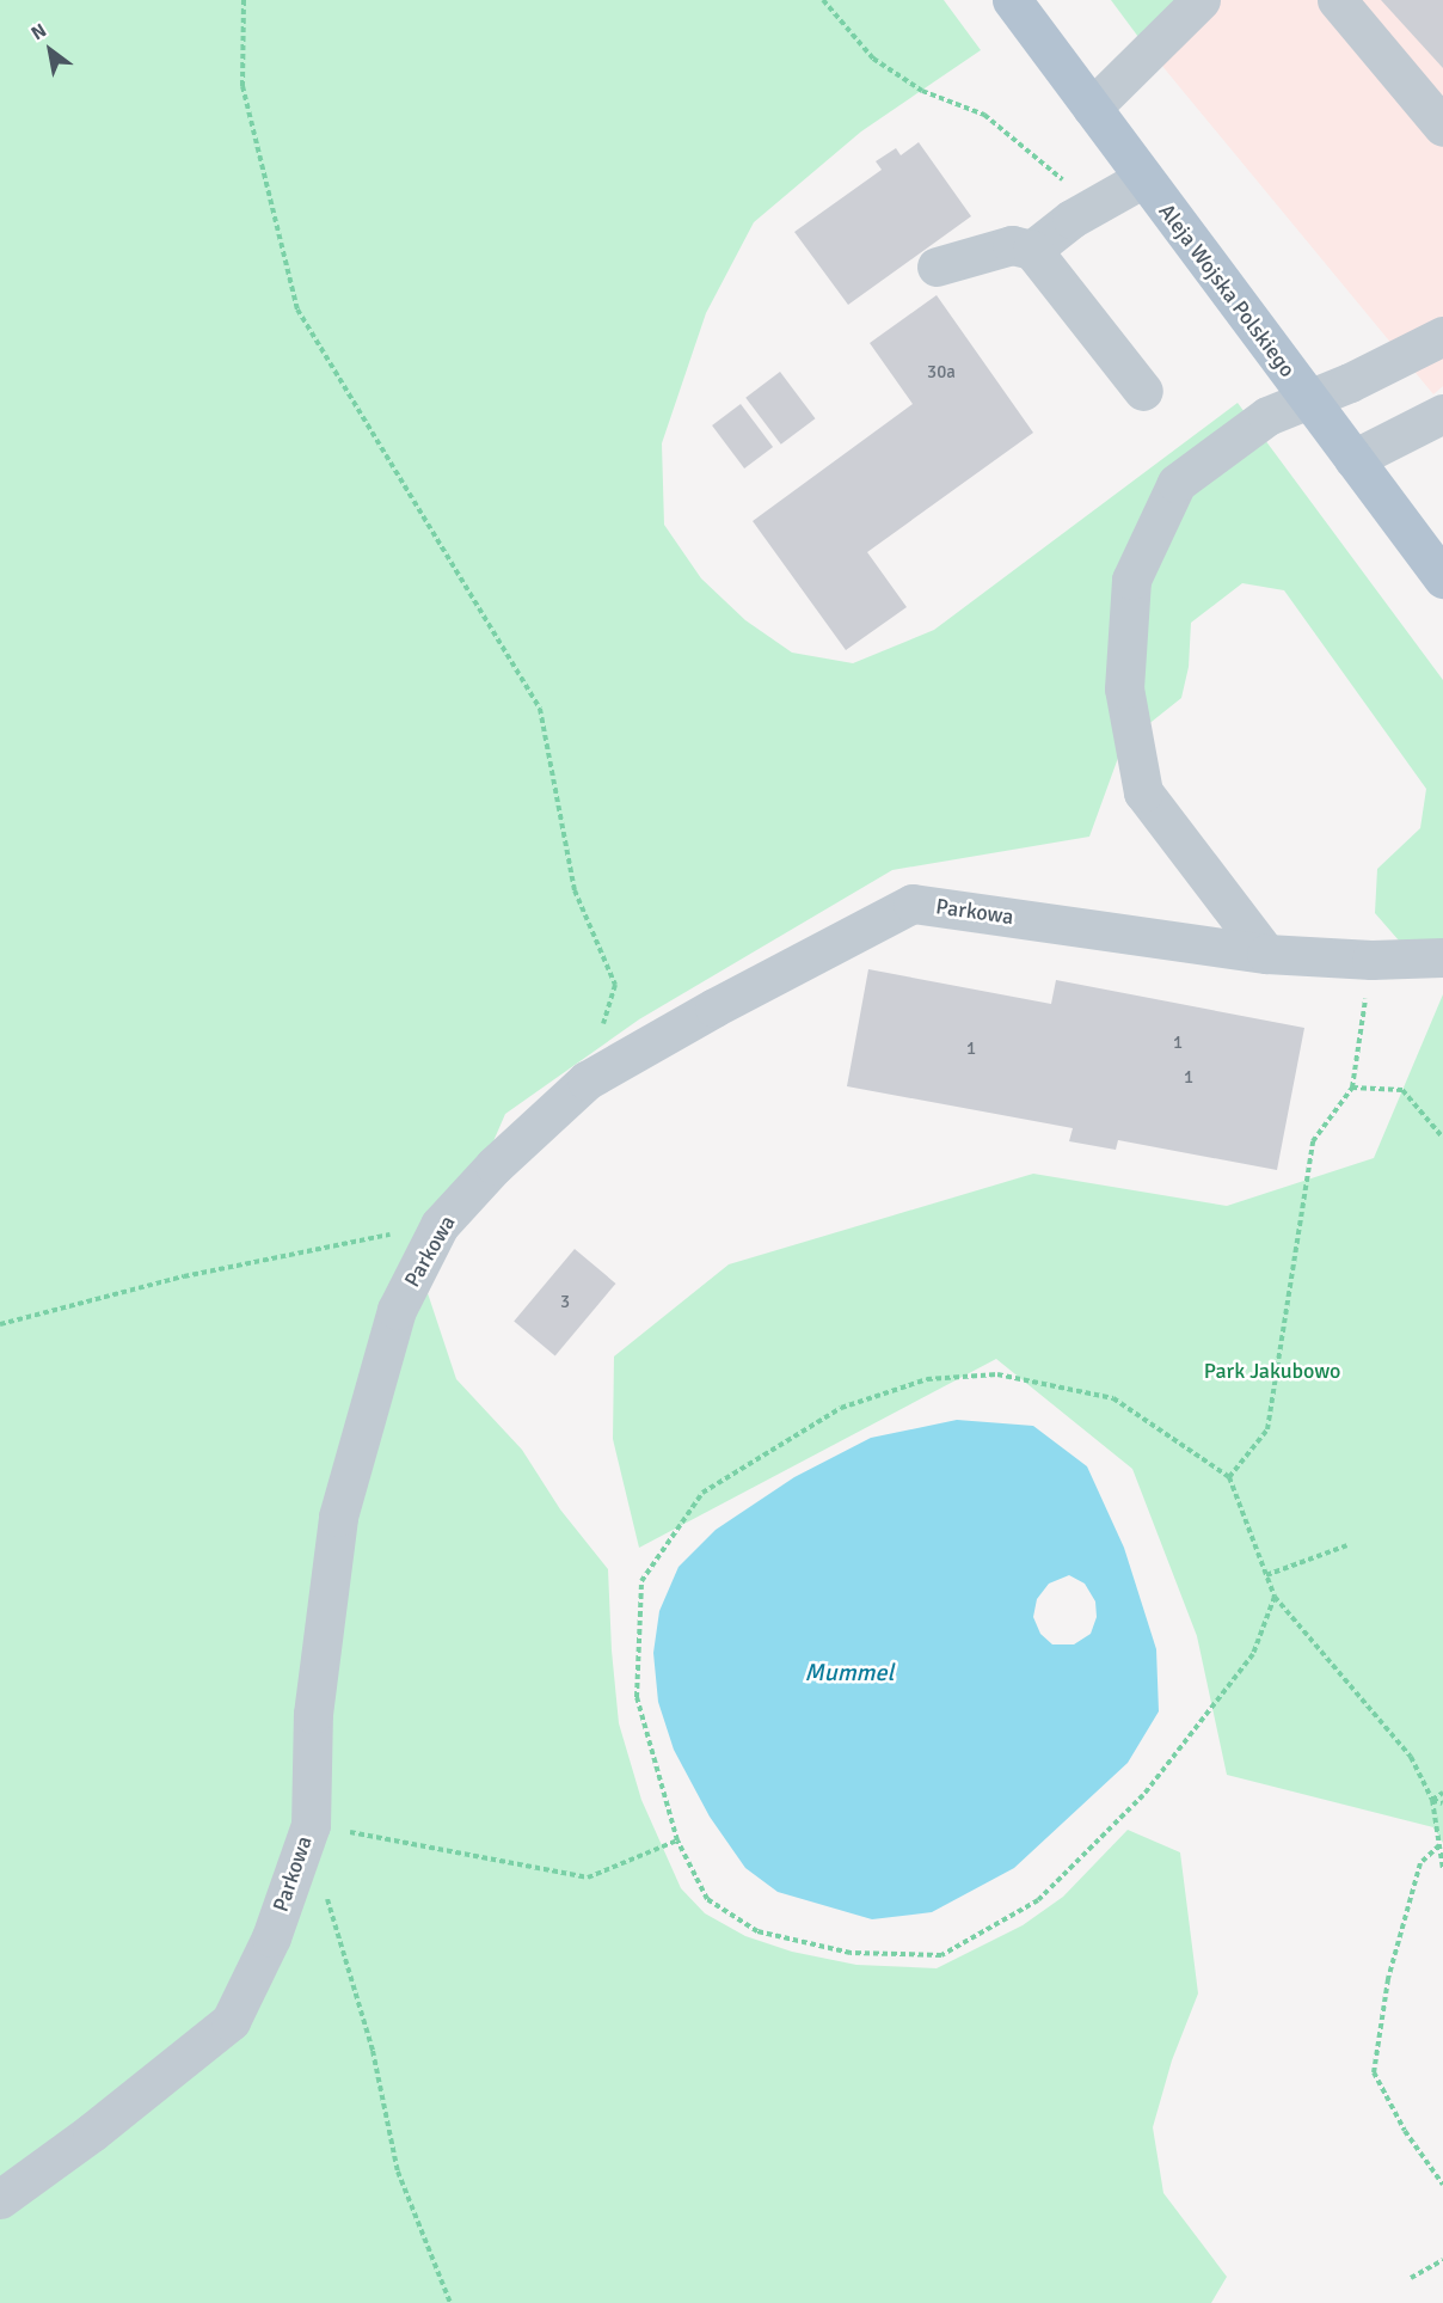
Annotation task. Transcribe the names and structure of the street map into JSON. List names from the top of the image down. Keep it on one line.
{"streets":{"main road":["Aleja Wojska Polskiego"],"street":["Parkowa"]},"water":["Mummel"],"parks":["Park Jakubowo"],"house_numbers":["30a","1","1","1","3"],"north":"top left"}
